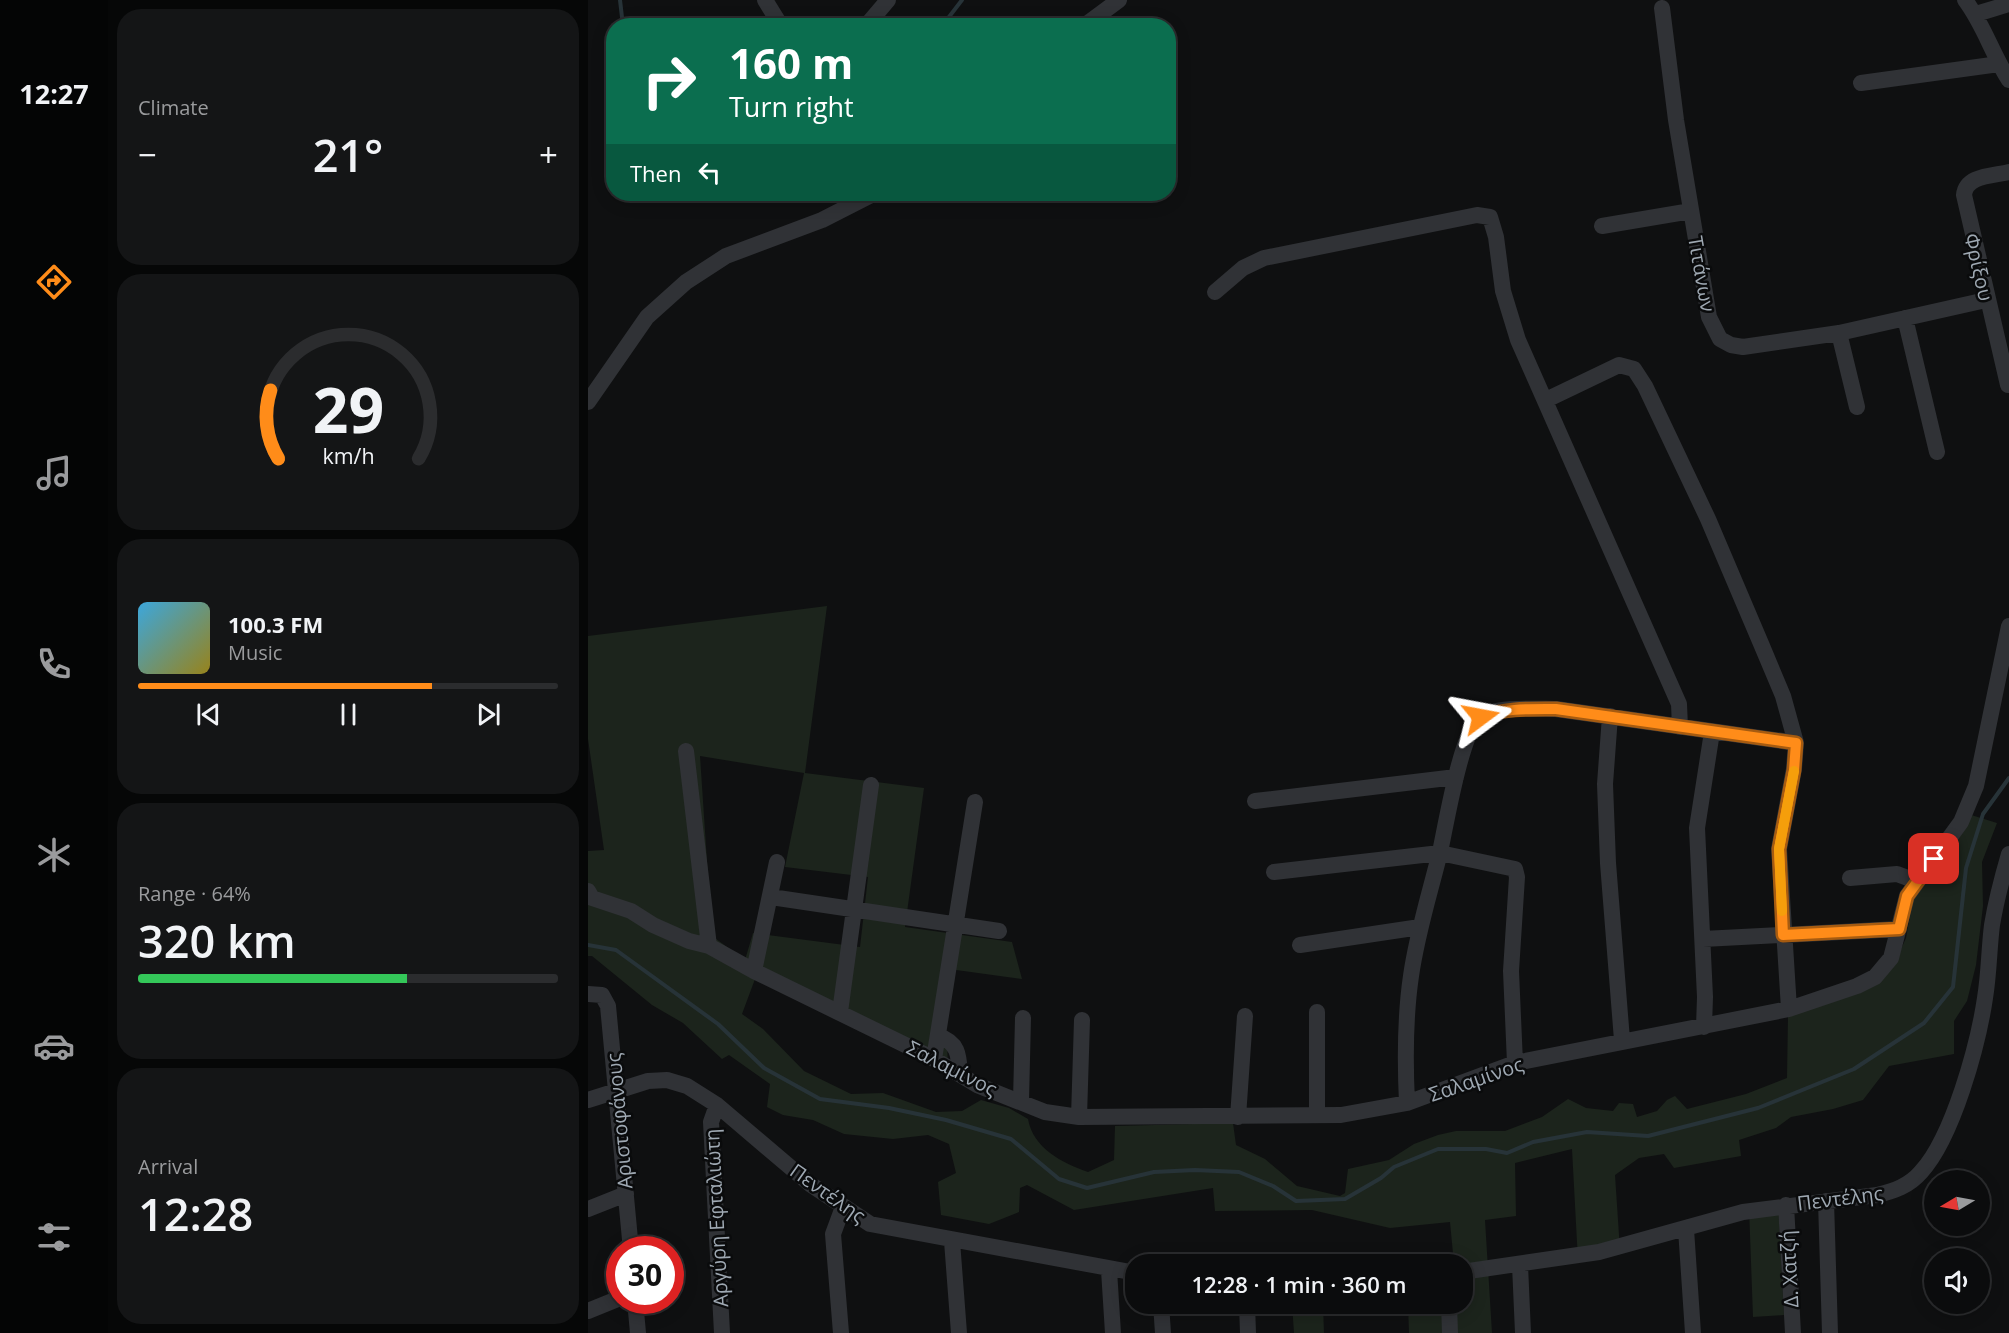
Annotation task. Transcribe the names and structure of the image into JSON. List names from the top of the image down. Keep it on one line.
{"streets":{"street":["Φρίξου","Τιτάνων","Σαλαμίνος","Αριστοφάνους","Πεντέλης","Αργύρη Εφταλιώτη","Δ. Χατζή"]},"crossings":[["Φρίξου","Τιτάνων"],["Αριστοφάνους","Πεντέλης"],["Πεντέλης","Αργύρη Εφταλιώτη"],["Πεντέλης","Δ. Χατζή"]],"north":"left","page":{"tabs":"12:27","tile":["Climate",["Range · 64%","320 km"],["Arrival","12:28"]],"turn":["160 m","Turn right"],"heat":["−","21°","+"],"then":"Then","song":["100.3 FM","Music"],"limit":"30","trip":"12:28 · 1 min · 360 m","gauge":["29","km/h"]}}
